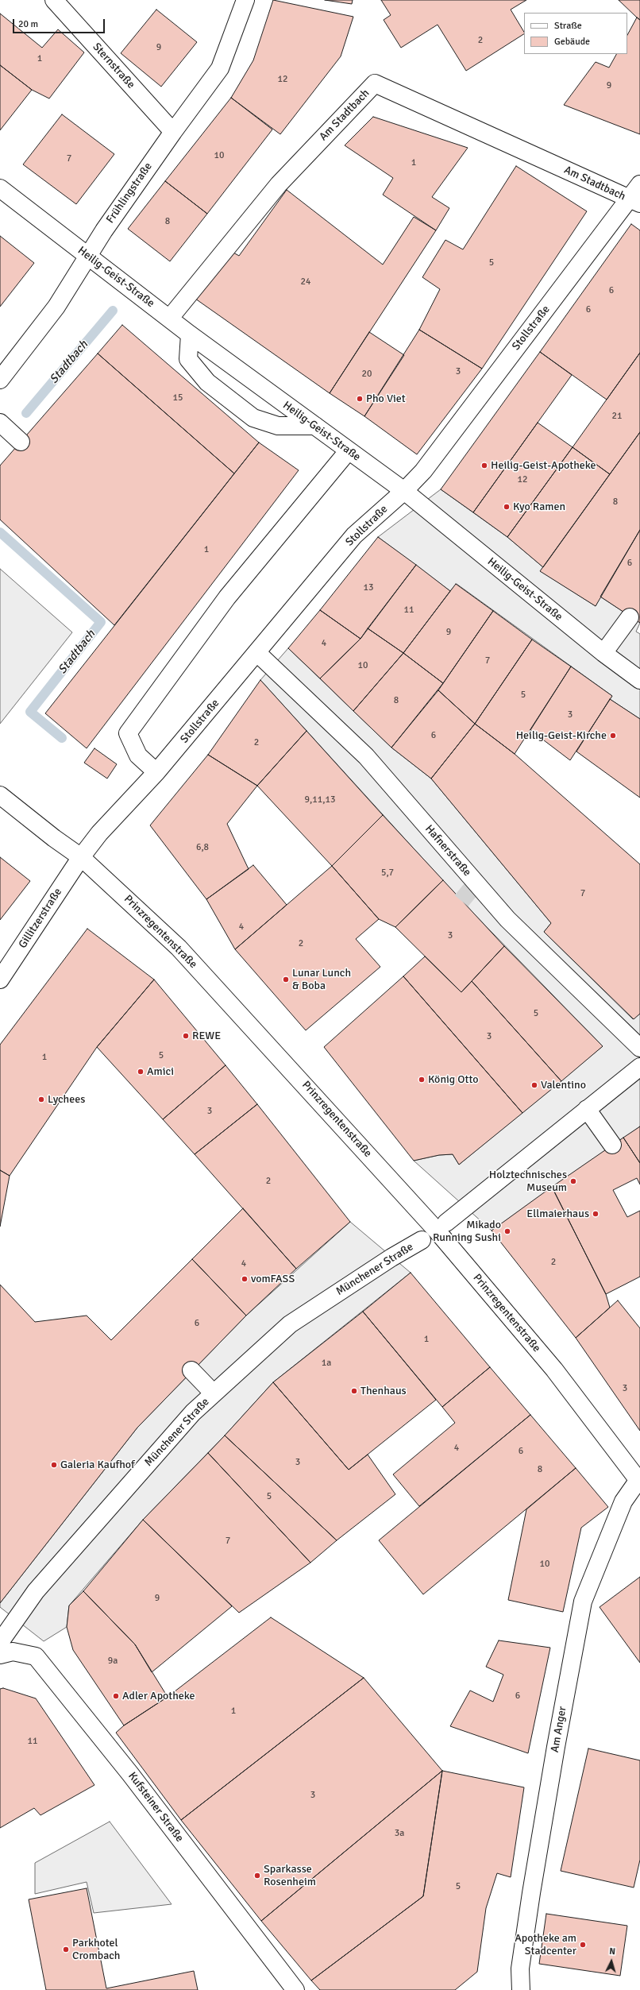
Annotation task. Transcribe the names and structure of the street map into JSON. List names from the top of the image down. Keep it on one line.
{"streets":{"street":["Sternstraße","Am Stadtbach","Frühlingstraße","Heilig-Geist-Straße","Stollstraße","Hafnerstraße","Gillitzerstraße","Prinzregentenstraße","Münchener Straße","Am Anger","Kufsteiner Straße"]},"crossings":[["Sternstraße","Frühlingstraße"],["Am Stadtbach","Heilig-Geist-Straße"],["Am Stadtbach","Stollstraße"],["Frühlingstraße","Heilig-Geist-Straße"],["Heilig-Geist-Straße","Stollstraße"],["Stollstraße","Hafnerstraße"],["Stollstraße","Gillitzerstraße"],["Stollstraße","Prinzregentenstraße"],["Gillitzerstraße","Prinzregentenstraße"],["Prinzregentenstraße","Am Anger"]],"water":["Stadtbach"],"places":["Pho Viet","Heilig-Geist-Apotheke","Kyo Ramen","Heilig-Geist-Kirche","Lunar Lunch & Boba","REWE","Amici","König Otto","Valentino","Lychees","Holztechnisches Museum","Ellmaierhaus","Mikado Running Sushi","vomFASS","Thenhaus","Galeria Kaufhof","Adler Apotheke","Sparkasse Rosenheim","Apotheke am Stadcenter","Parkhotel Crombach"],"house_numbers":["2","9","1","12","9","10","7","1","8","5","24","6","6","3","20","15","21","12","8","1","6","13","11","9","4","7","10","5","8","3","6","2","9,11,13","6,8","5,7","7","4","3","2","5","3","5","1","3","2","2","4","6","1","1a","3","4","6","3","8","5","7","10","9","9a","6","1","11","3","3a","5"],"legend":["Straße","Gebäude"],"scale_bar":"20 m","north":"top"}
